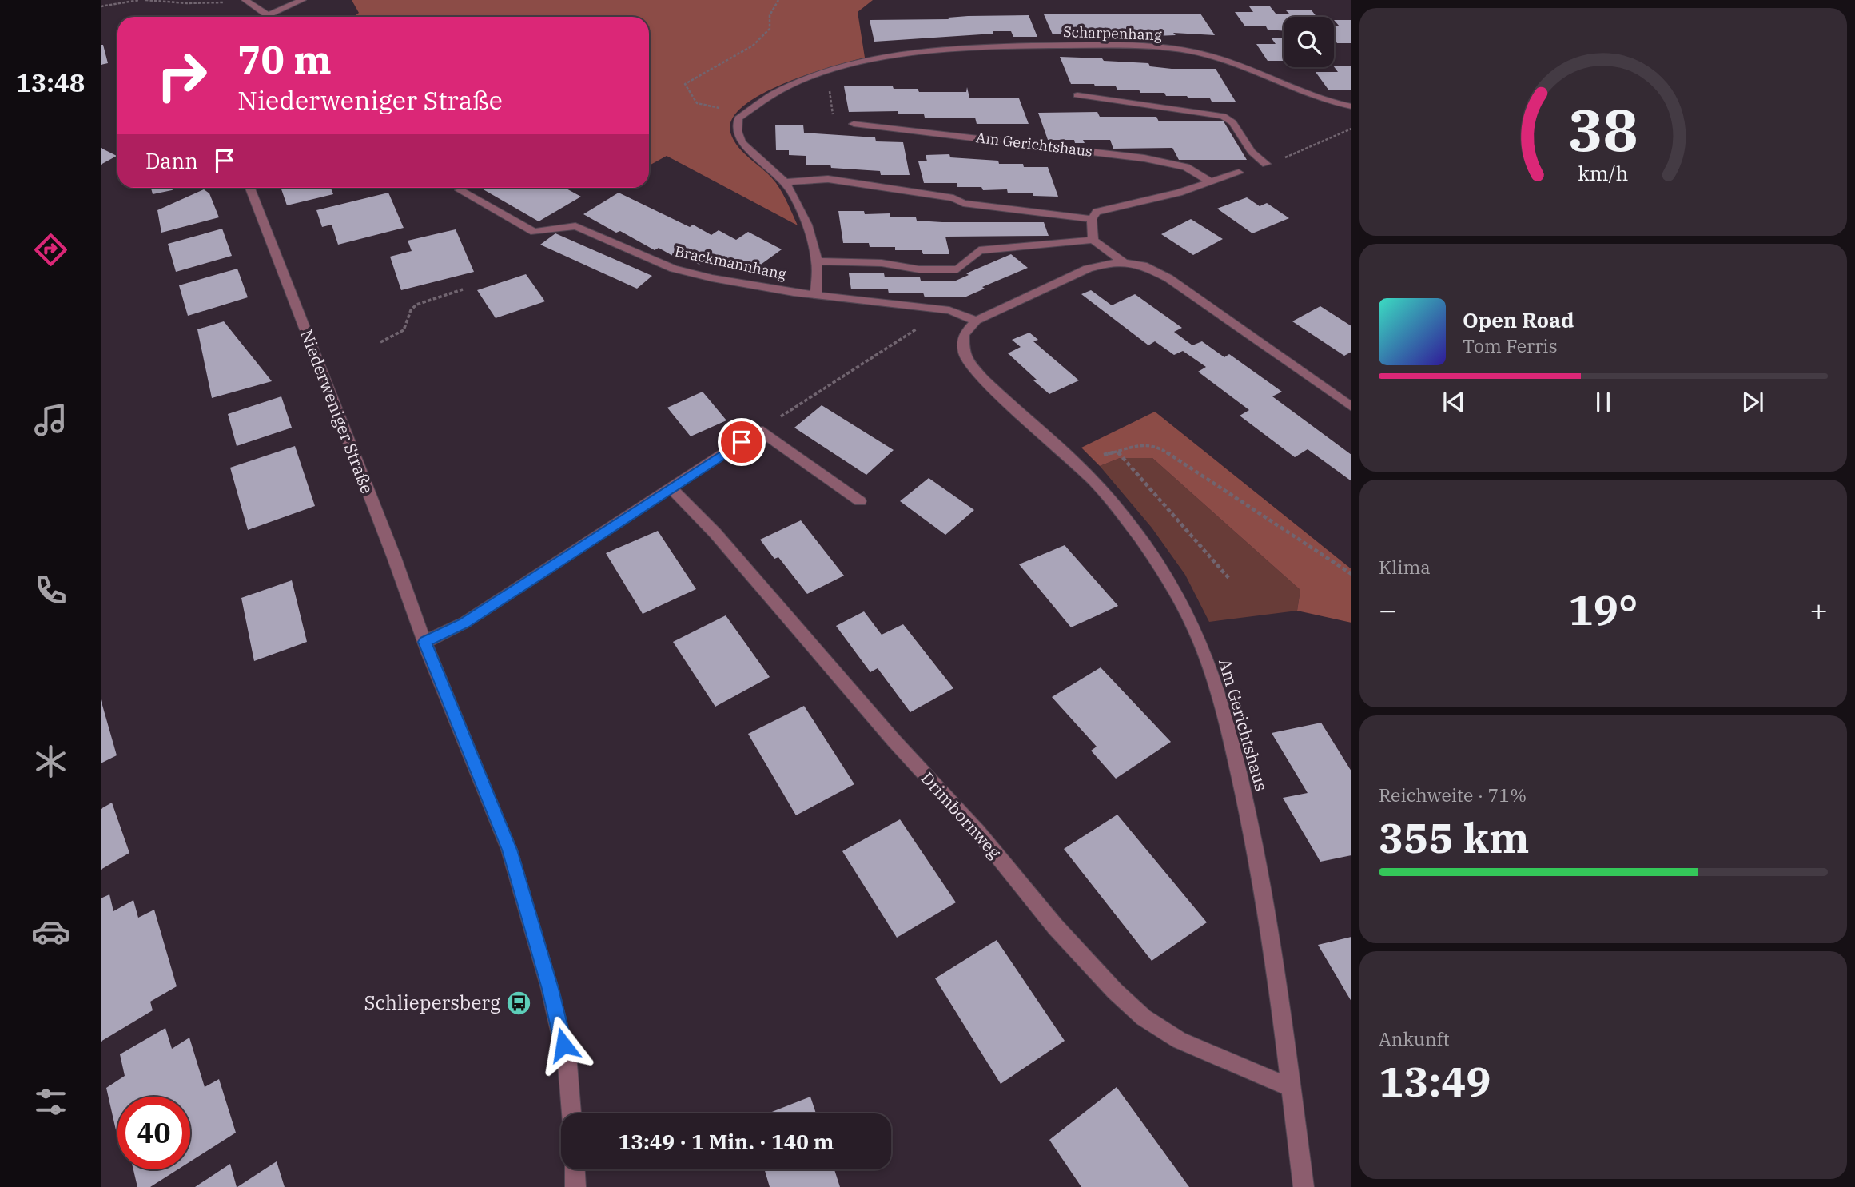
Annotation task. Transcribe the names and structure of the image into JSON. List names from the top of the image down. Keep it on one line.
{"streets":{"street":["Scharpenhang","Am Gerichtshaus","Brackmannhang","Niederweniger Straße","Drimbornweg"]},"crossings":[["Am Gerichtshaus","Brackmannhang"],["Am Gerichtshaus","Drimbornweg"]],"places":{"bus stop":["Schliepersberg"]},"page":{"tabs":"13:48","turn":["70 m","Niederweniger Straße"],"then":"Dann","song":["Open Road","Tom Ferris"],"tile":["Klima",["Reichweite · 71%","355 km"],["Ankunft","13:49"]],"heat":["−","19°","+"],"limit":"40","trip":"13:49 · 1 Min. · 140 m","gauge":["38","km/h"]}}
